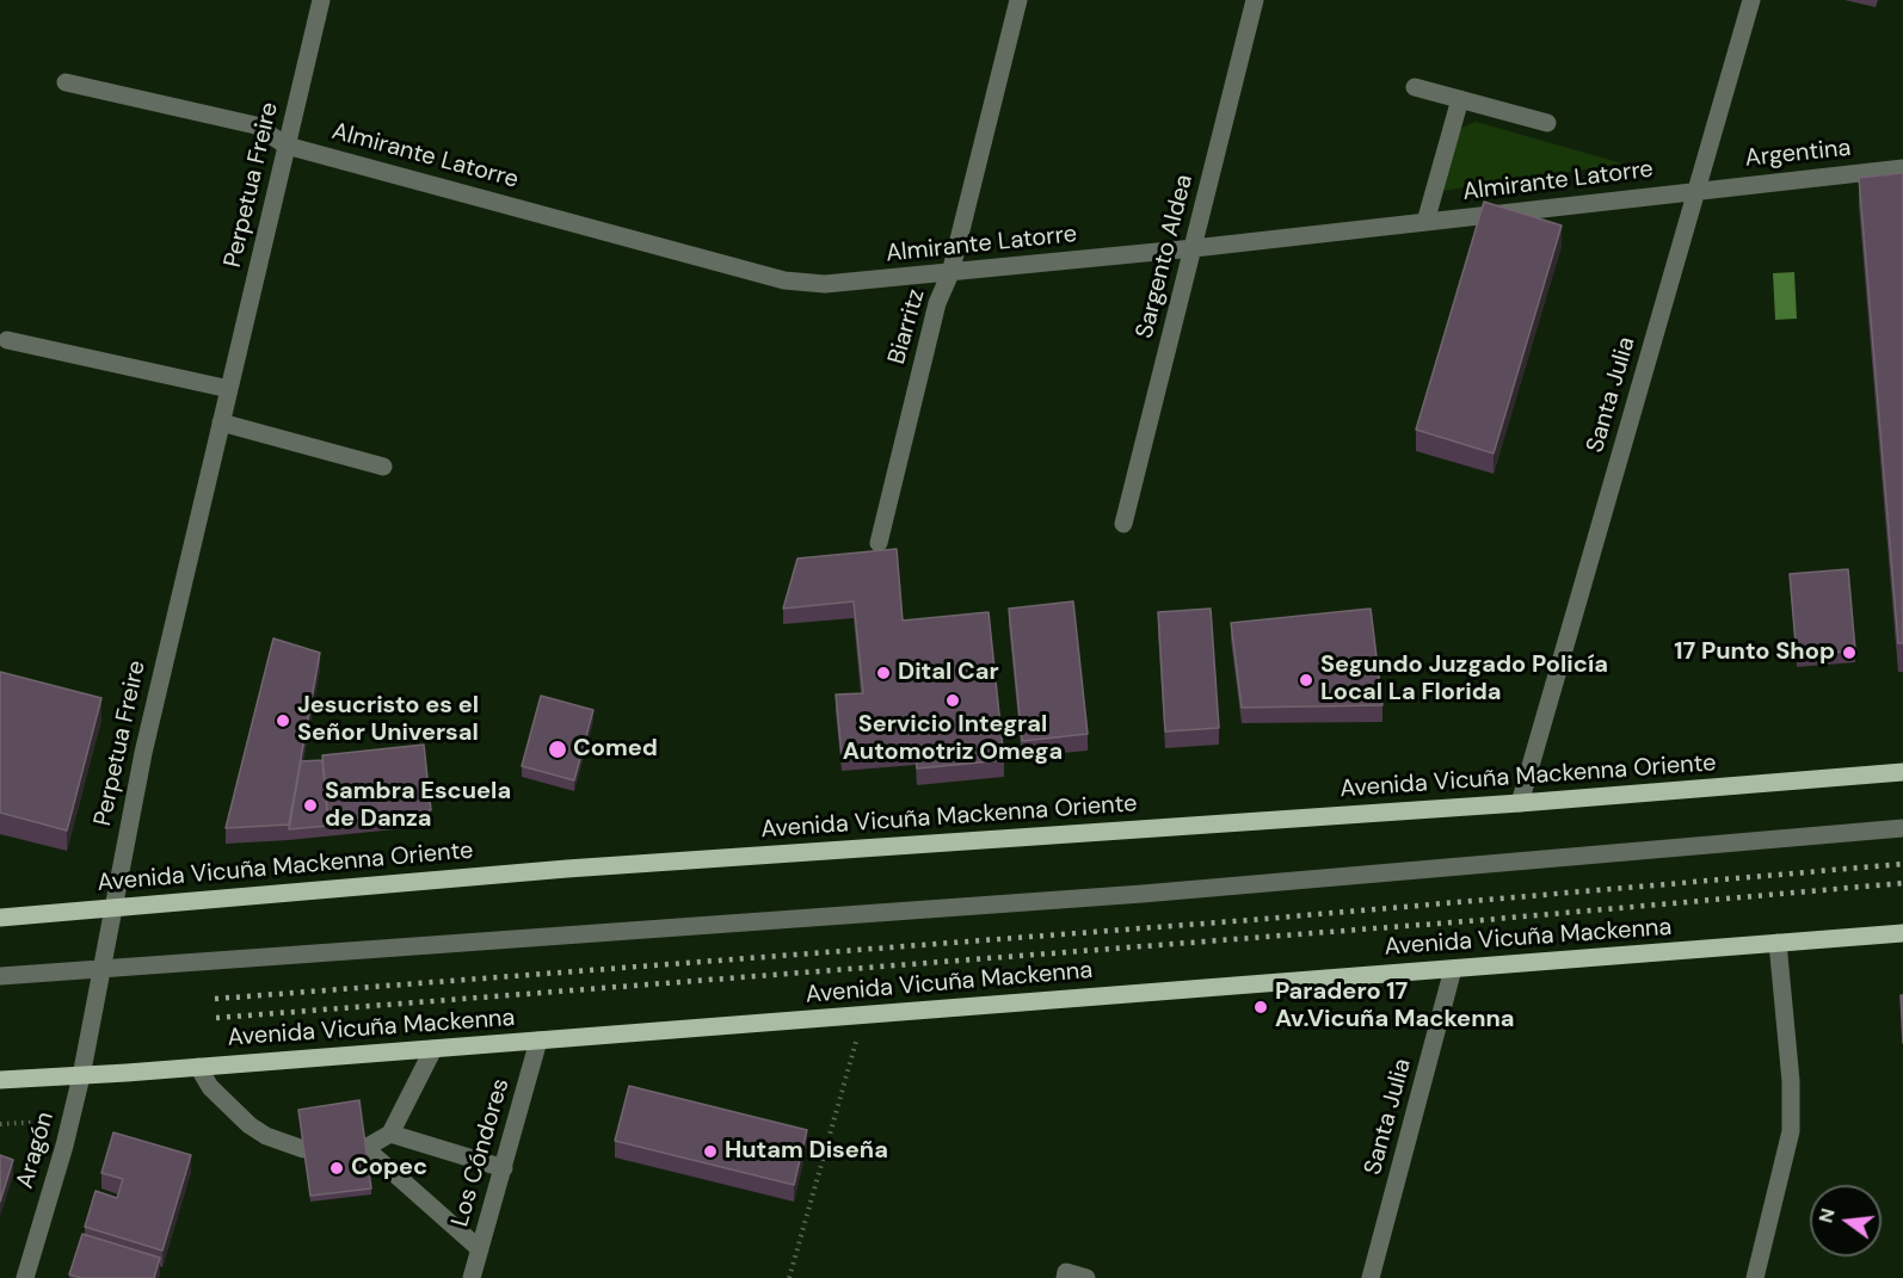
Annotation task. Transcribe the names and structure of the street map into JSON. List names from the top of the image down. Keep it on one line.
{"streets":{"main road":["Avenida Vicuña Mackenna Oriente","Avenida Vicuña Mackenna"],"street":["Argentina","Almirante Latorre","Perpetua Freire","Sargento Aldea","Biarritz","Santa Julia","Aragón","Los Cóndores"]},"crossings":[["Argentina","Almirante Latorre"],["Argentina","Santa Julia"],["Almirante Latorre","Perpetua Freire"],["Almirante Latorre","Sargento Aldea"],["Almirante Latorre","Biarritz"],["Almirante Latorre","Santa Julia"],["Perpetua Freire","Avenida Vicuña Mackenna Oriente"],["Perpetua Freire","Avenida Vicuña Mackenna"],["Perpetua Freire","Aragón"],["Santa Julia","Avenida Vicuña Mackenna Oriente"],["Santa Julia","Avenida Vicuña Mackenna"],["Avenida Vicuña Mackenna","Aragón"],["Avenida Vicuña Mackenna","Los Cóndores"]],"places":["17 Punto Shop","Dital Car","Segundo Juzgado Policía Local La Florida","Servicio Integral Automotriz Omega","Jesucristo es el Señor Universal","Comed","Sambra Escuela de Danza","Paradero 17 Av.Vicuña Mackenna","Hutam Diseña","Copec"],"north":"left"}
